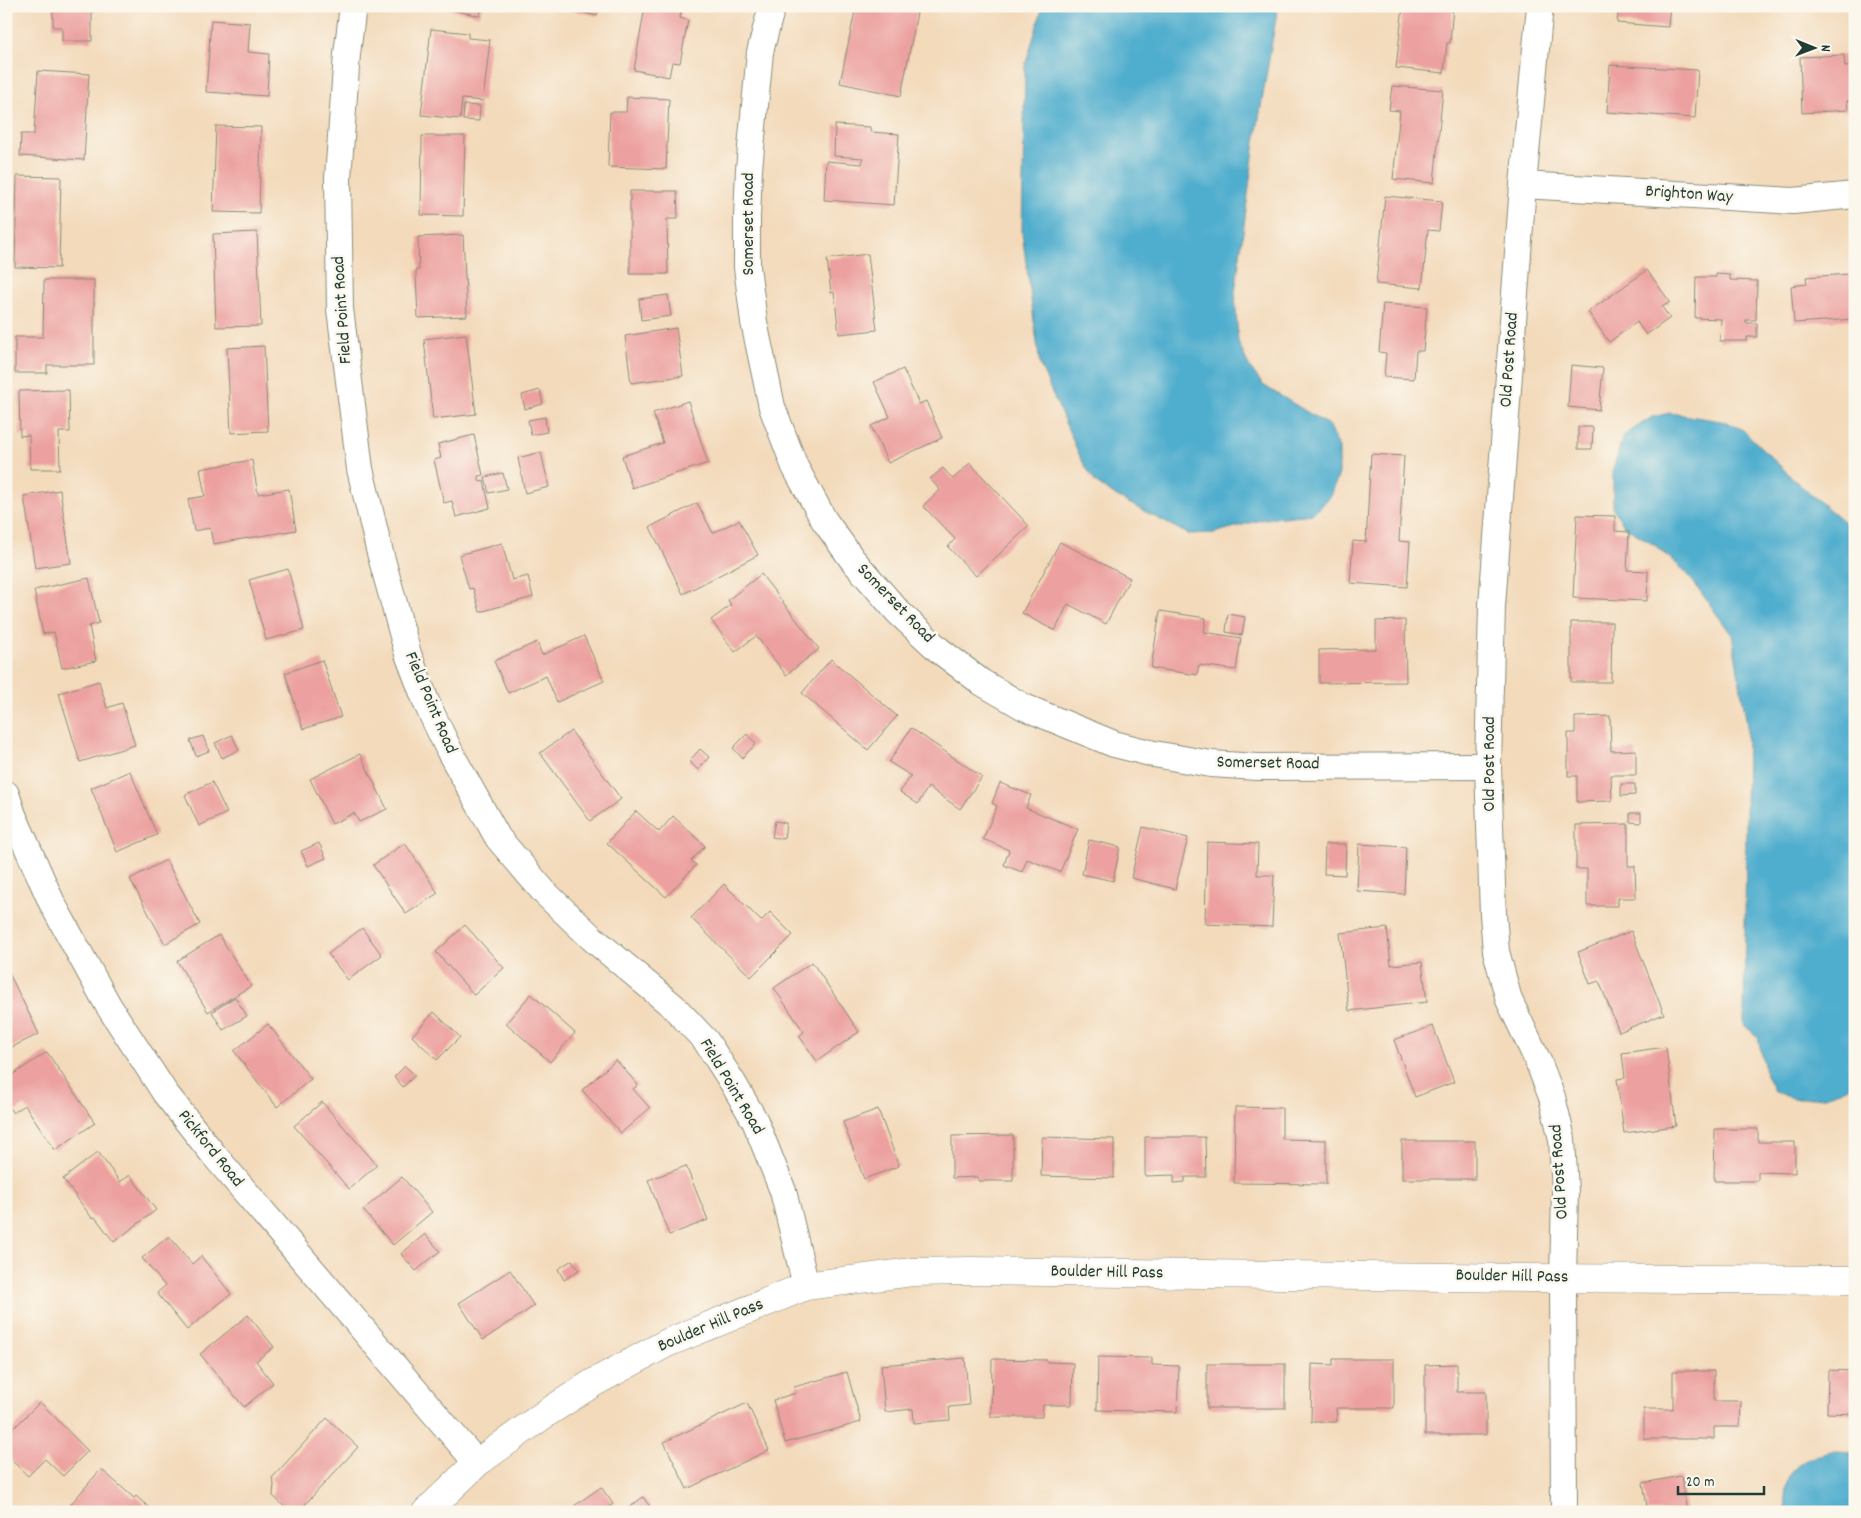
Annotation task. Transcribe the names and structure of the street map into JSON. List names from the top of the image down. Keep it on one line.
{"streets":{"street":["Brighton Way","Somerset Road","Field Point Road","Old Post Road","Pickford Road","Boulder Hill Pass"]},"crossings":[["Brighton Way","Old Post Road"],["Somerset Road","Old Post Road"],["Field Point Road","Boulder Hill Pass"],["Old Post Road","Boulder Hill Pass"],["Pickford Road","Boulder Hill Pass"]],"scale_bar":"20 m","north":"right"}
